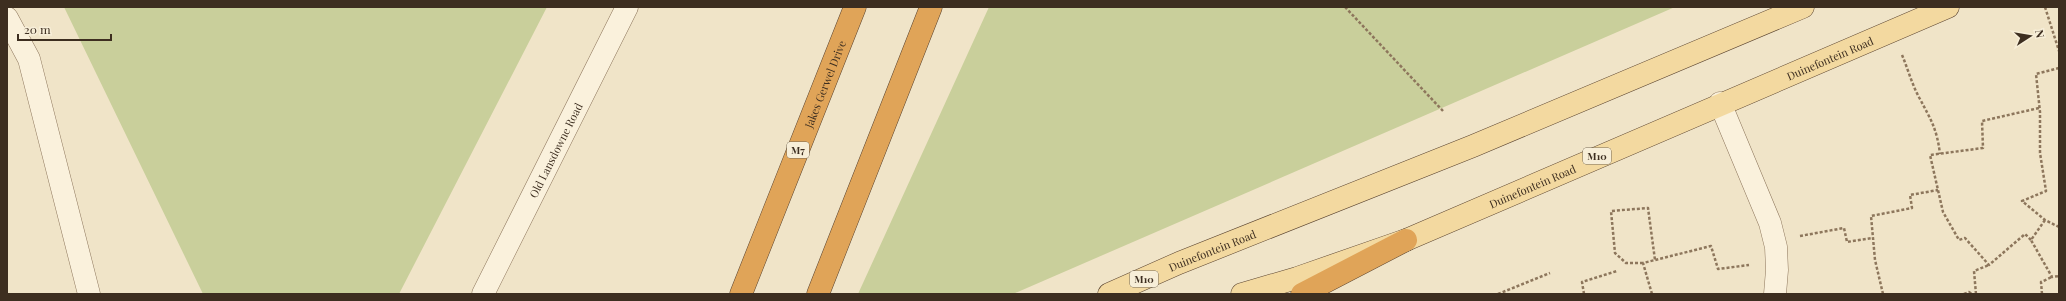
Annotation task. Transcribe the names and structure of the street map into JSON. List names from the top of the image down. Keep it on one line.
{"streets":{"highway":["Jakes Gerwel Drive","M7"],"main road":["Duinefontein Road","M10"],"street":["Old Lansdowne Road"]},"scale_bar":"20 m","north":"right"}
